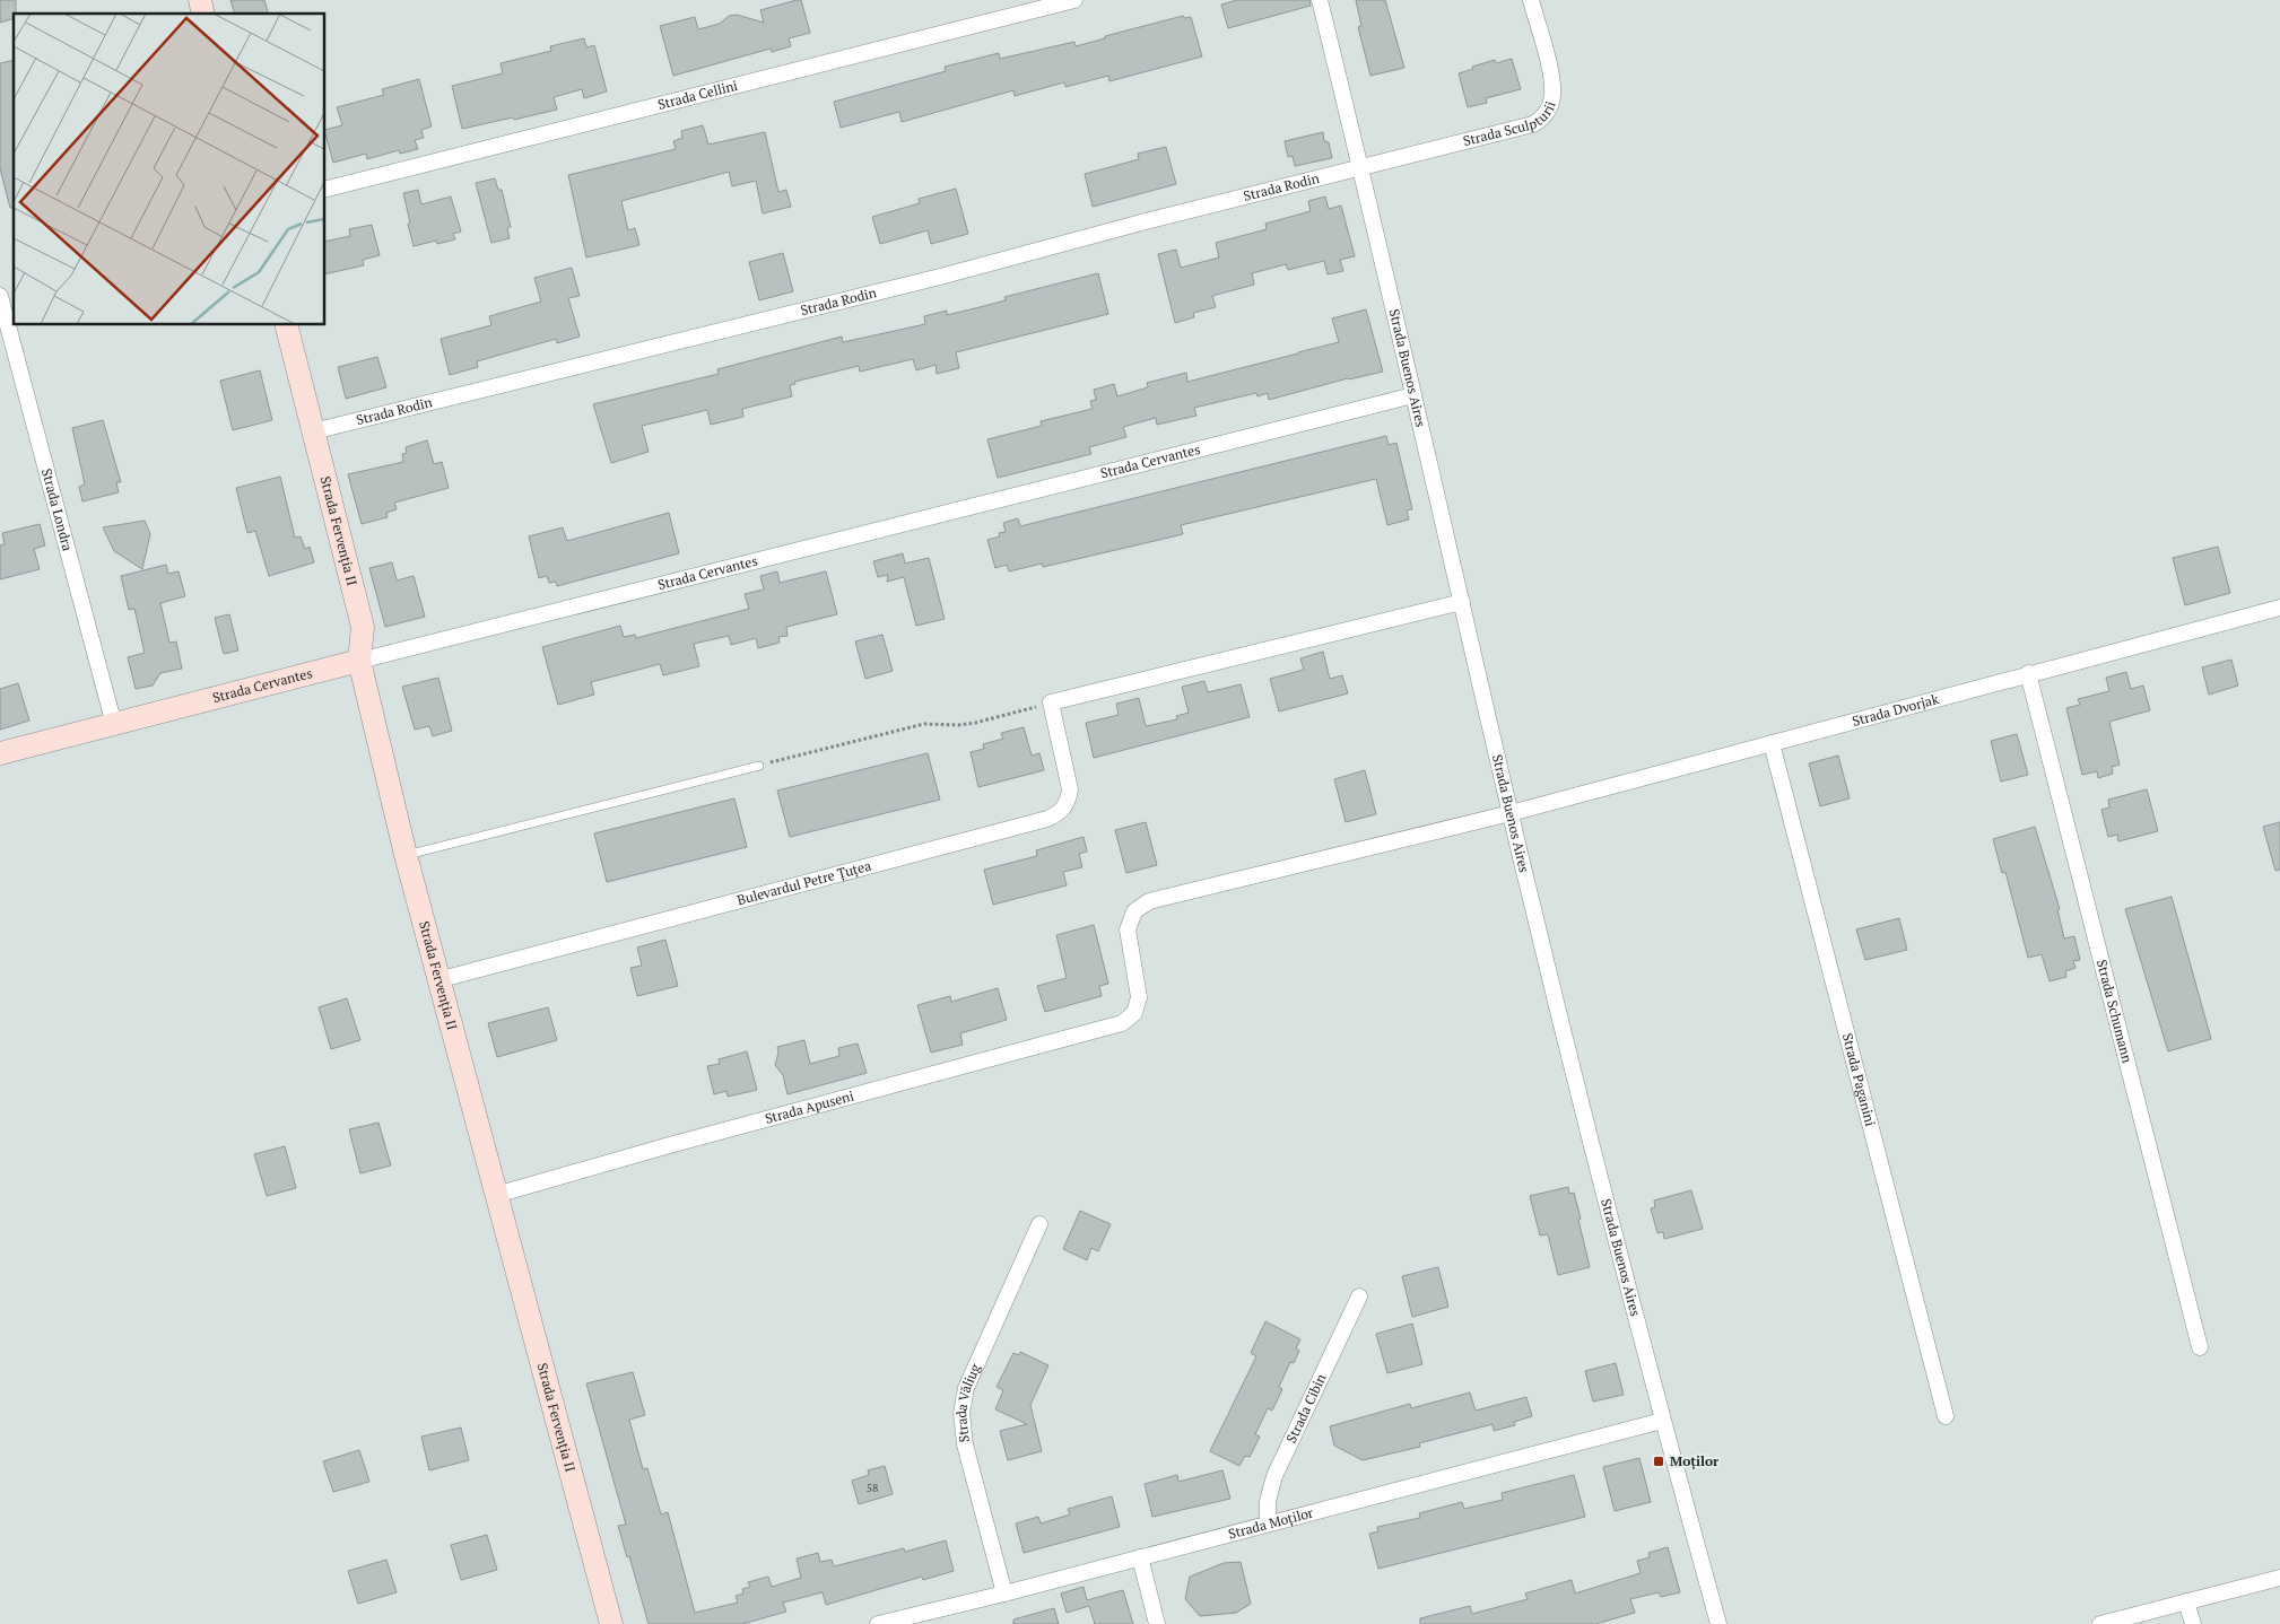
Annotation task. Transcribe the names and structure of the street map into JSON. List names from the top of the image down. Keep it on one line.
{"streets":{"street":["Strada Cellini","Strada Sculpturii","Strada Rodin","Strada Buenos Aires","Strada Cervantes","Strada Londra","Strada Fervenția II","Strada Dvorjak","Bulevardul Petre Țuțea","Strada Schumann","Strada Paganini","Strada Apuseni","Strada Văliug","Strada Cibin","Strada Moților"]},"crossings":[["Strada Sculpturii","Strada Rodin"],["Strada Sculpturii","Strada Buenos Aires"],["Strada Rodin","Strada Buenos Aires"],["Strada Rodin","Strada Fervenția II"],["Strada Buenos Aires","Strada Cervantes"],["Strada Buenos Aires","Strada Dvorjak"],["Strada Buenos Aires","Strada Moților"],["Strada Cervantes","Strada Londra"],["Strada Cervantes","Strada Fervenția II"],["Strada Fervenția II","Bulevardul Petre Țuțea"],["Strada Fervenția II","Strada Apuseni"],["Strada Dvorjak","Strada Schumann"],["Strada Dvorjak","Strada Paganini"],["Strada Dvorjak","Strada Apuseni"],["Strada Văliug","Strada Moților"],["Strada Cibin","Strada Moților"]],"places":{"transit":["Moților"]},"house_numbers":["58"]}
